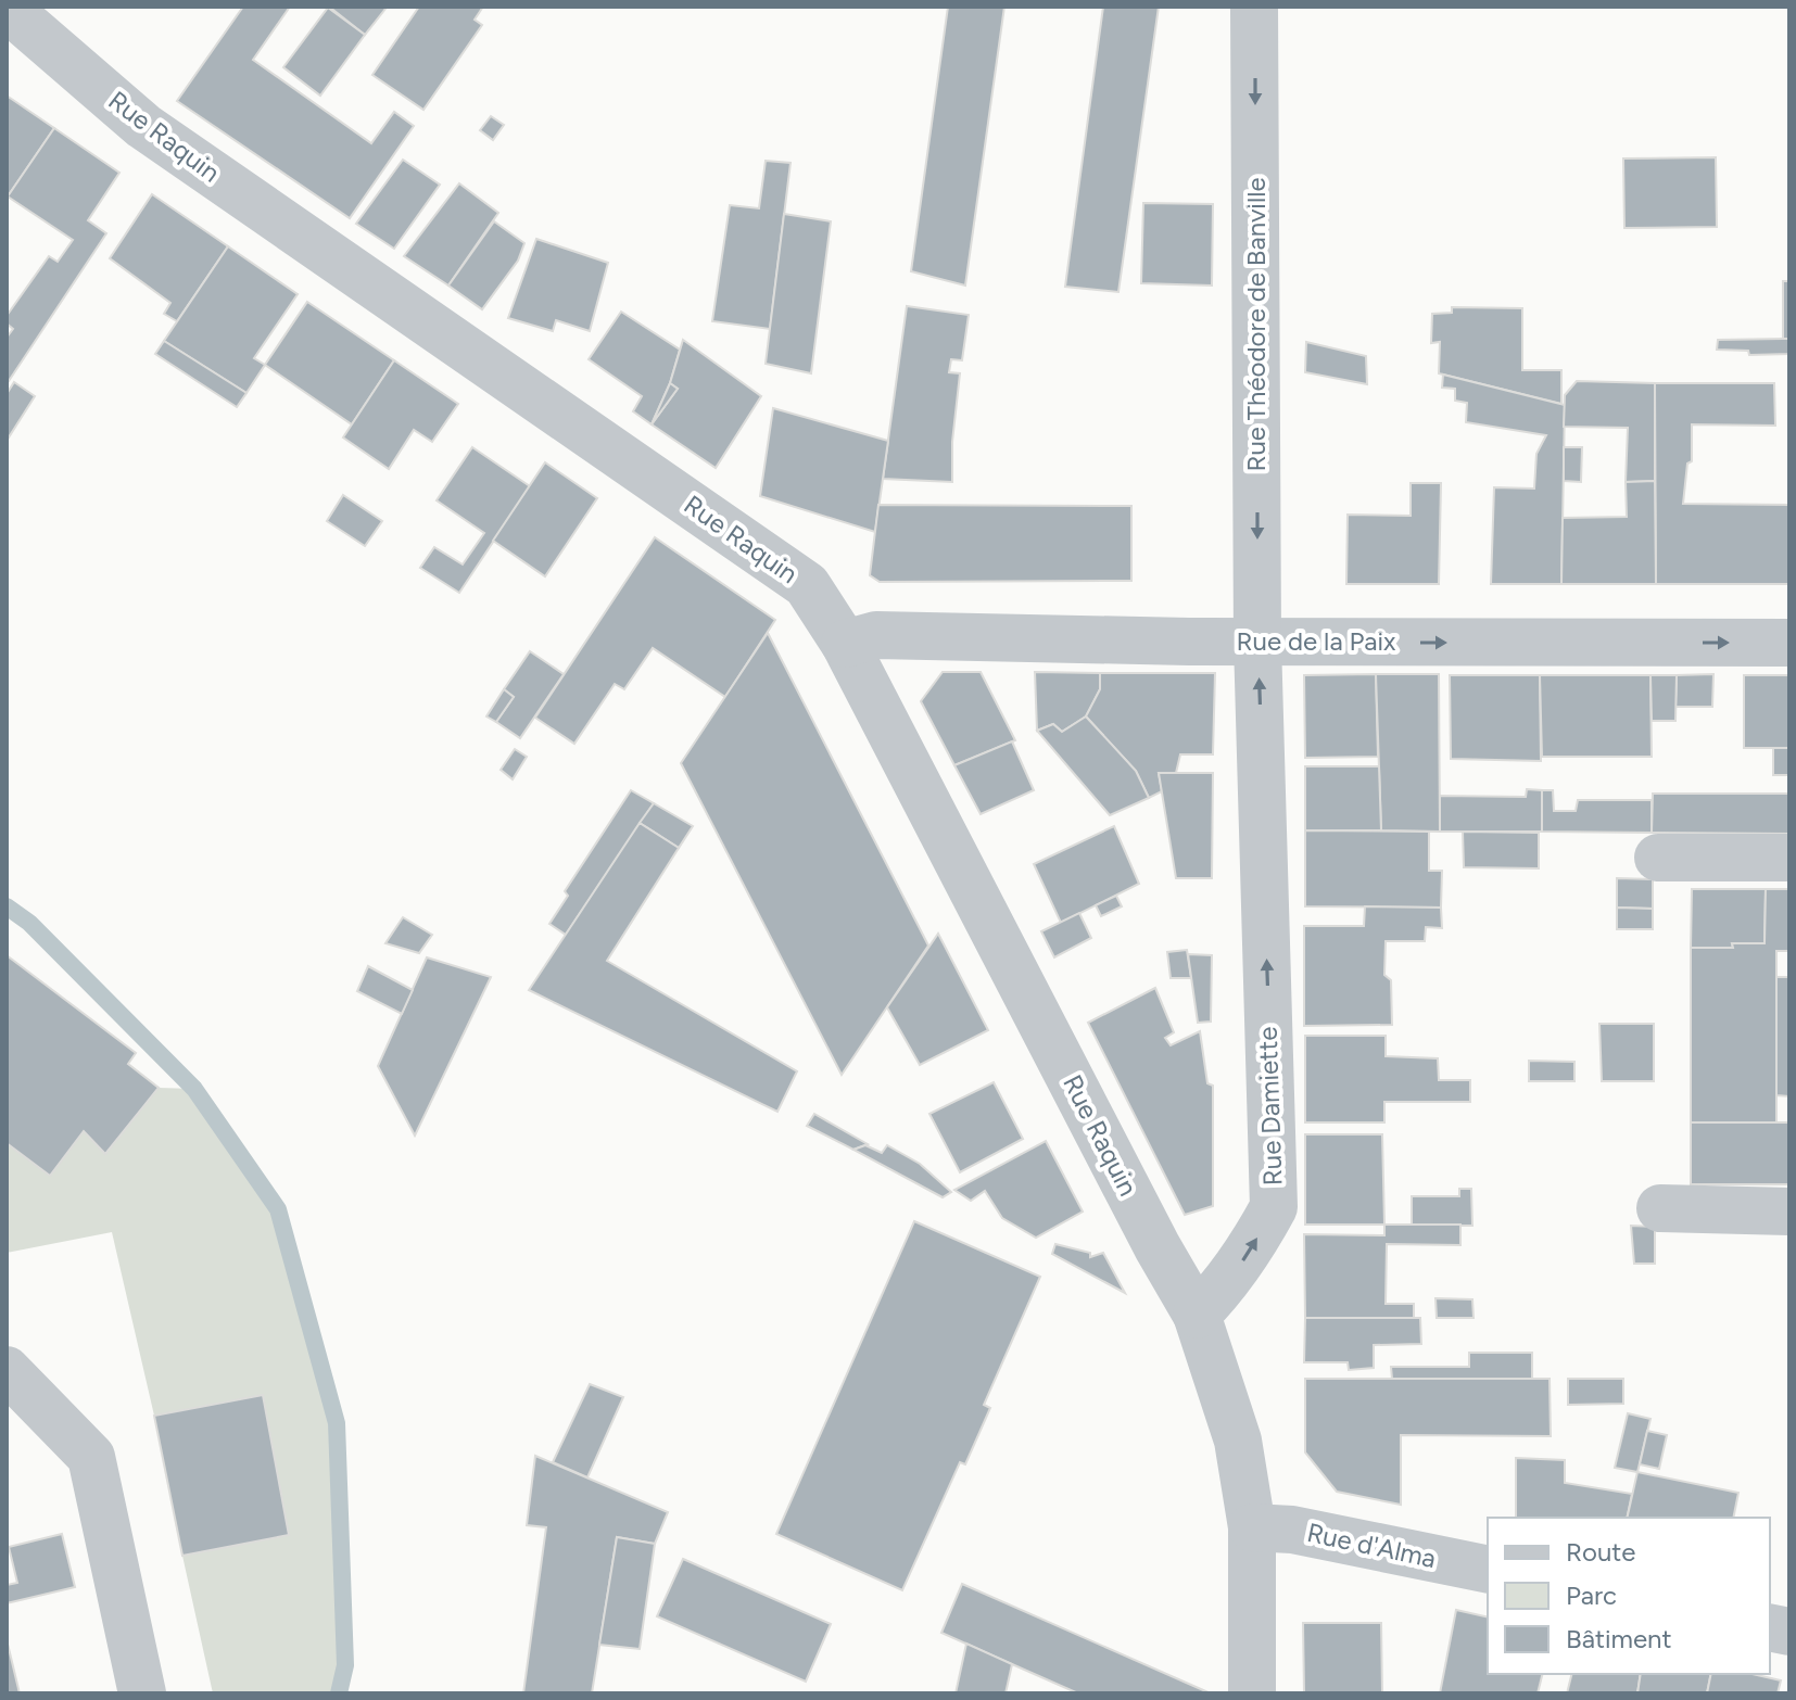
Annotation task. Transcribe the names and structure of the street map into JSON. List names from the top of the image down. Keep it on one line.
{"streets":{"street":["Rue Raquin","Rue Théodore de Banville","Rue de la Paix","Rue Damiette","Rue d'Alma"]},"crossings":[["Rue Raquin","Rue de la Paix"],["Rue Raquin","Rue Damiette"],["Rue Théodore de Banville","Rue de la Paix"],["Rue Théodore de Banville","Rue Damiette"],["Rue de la Paix","Rue Damiette"]],"one_way":["Rue Théodore de Banville","Rue de la Paix","Rue Damiette"],"legend":["Route","Parc","Bâtiment"]}
